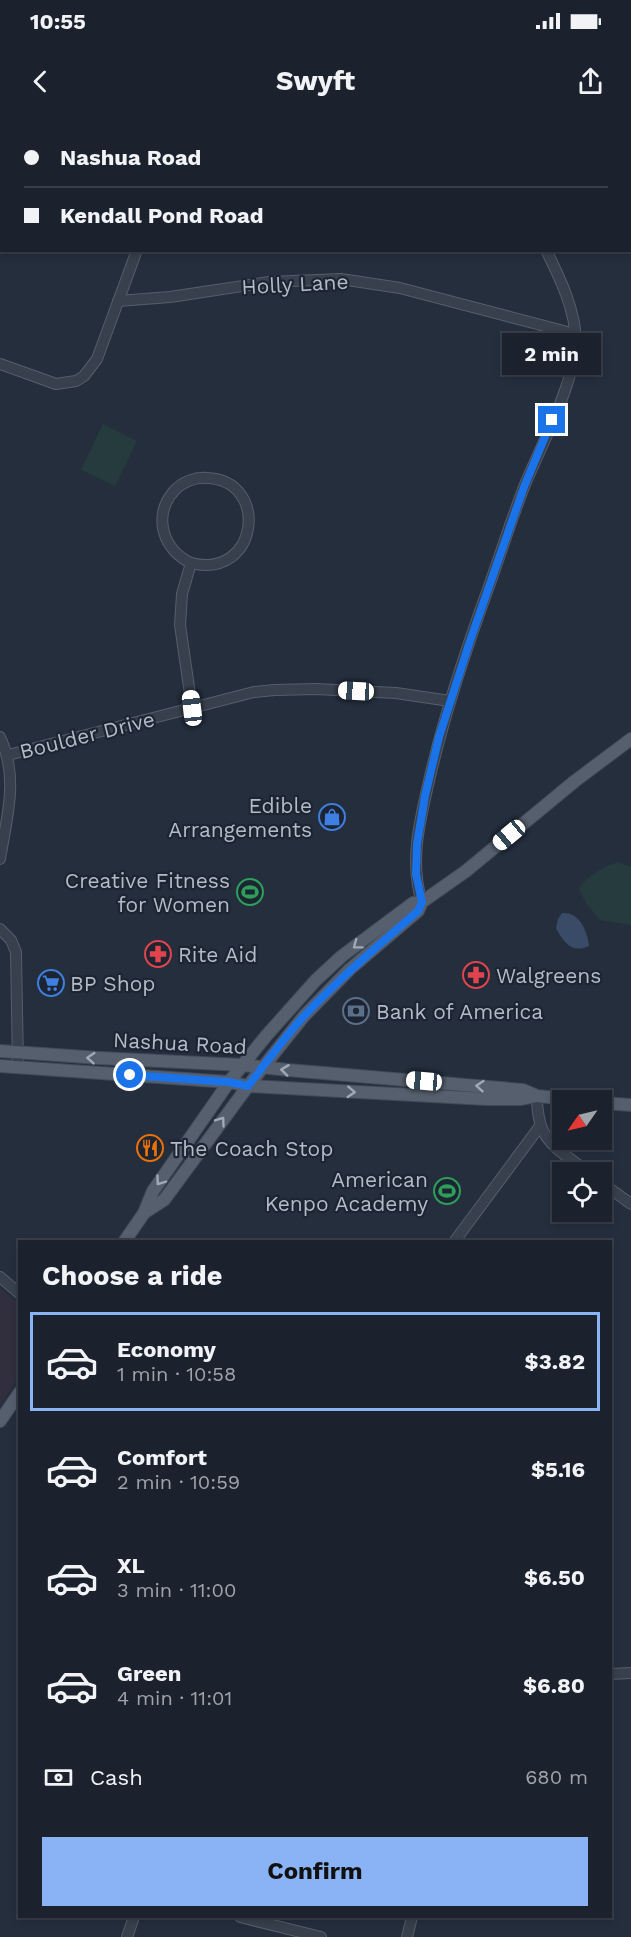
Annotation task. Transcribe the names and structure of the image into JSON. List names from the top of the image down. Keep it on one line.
{"streets":{"main road":["Nashua Road"],"street":["Holly Lane","Boulder Drive"]},"places":{"shop":["Edible Arrangements"],"sports":["Creative Fitness for Women","American Kenpo Academy"],"pharmacy":["Rite Aid","Walgreens"],"supermarket":["BP Shop"],"bank":["Bank of America"],"restaurant":["The Coach Stop"]},"north":"bottom left","page":{"status":"10:55","header":"Swyft","banner":["Nashua Road","Kendall Pond Road"],"bubble":"2 min","heading":"Choose a ride","list":[{"name":"Economy","note":"1 min · 10:58","value":"$3.82"},{"name":"Comfort","note":"2 min · 10:59","value":"$5.16"},{"name":"XL","note":"3 min · 11:00","value":"$6.50"},{"name":"Green","note":"4 min · 11:01","value":"$6.80"}],"pay":["Cash","680 m"],"buttons":"Confirm"}}
